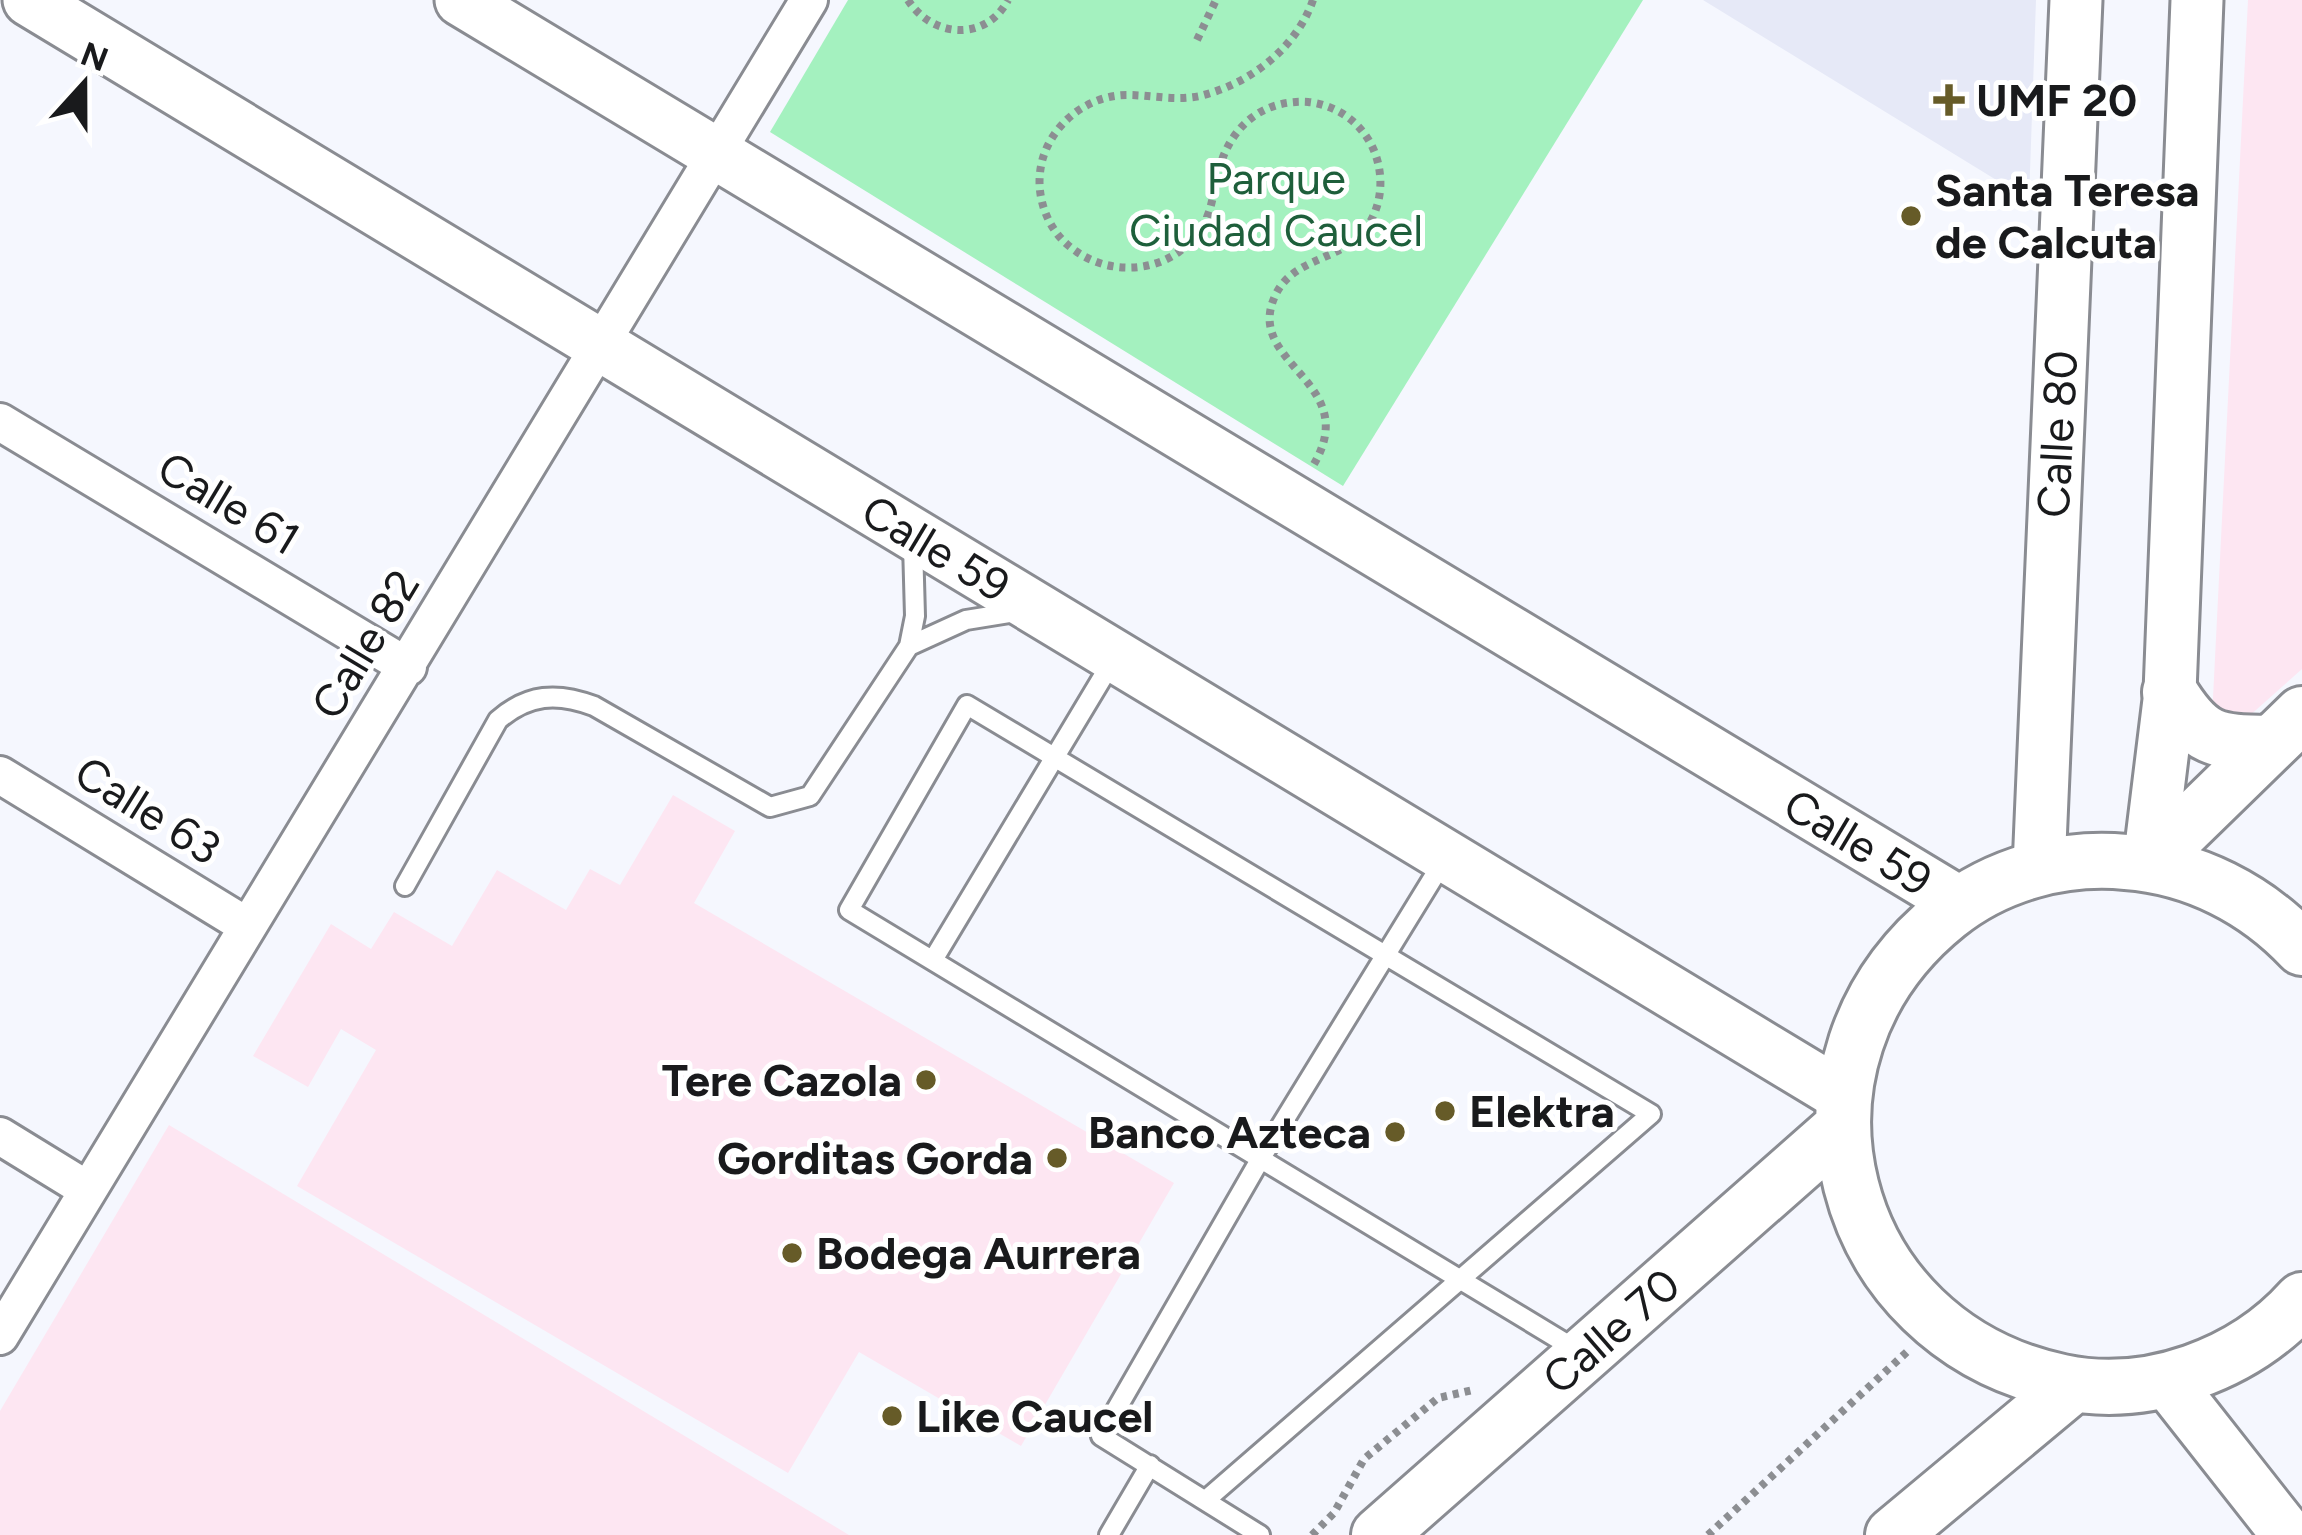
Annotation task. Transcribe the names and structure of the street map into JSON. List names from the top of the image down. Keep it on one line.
{"streets":{"main road":["Calle 80","Calle 59","Calle 70"],"street":["Calle 61","Calle 82","Calle 63"]},"crossings":[["Calle 61","Calle 82"],["Calle 59","Calle 82"],["Calle 59","Calle 70"],["Calle 82","Calle 63"]],"parks":["Parque Ciudad Caucel"],"places":{"health":["UMF 20"],"other":["Santa Teresa de Calcuta","Tere Cazola","Elektra","Banco Azteca","Gorditas Gorda","Bodega Aurrera","Like Caucel"]},"north":"top"}
